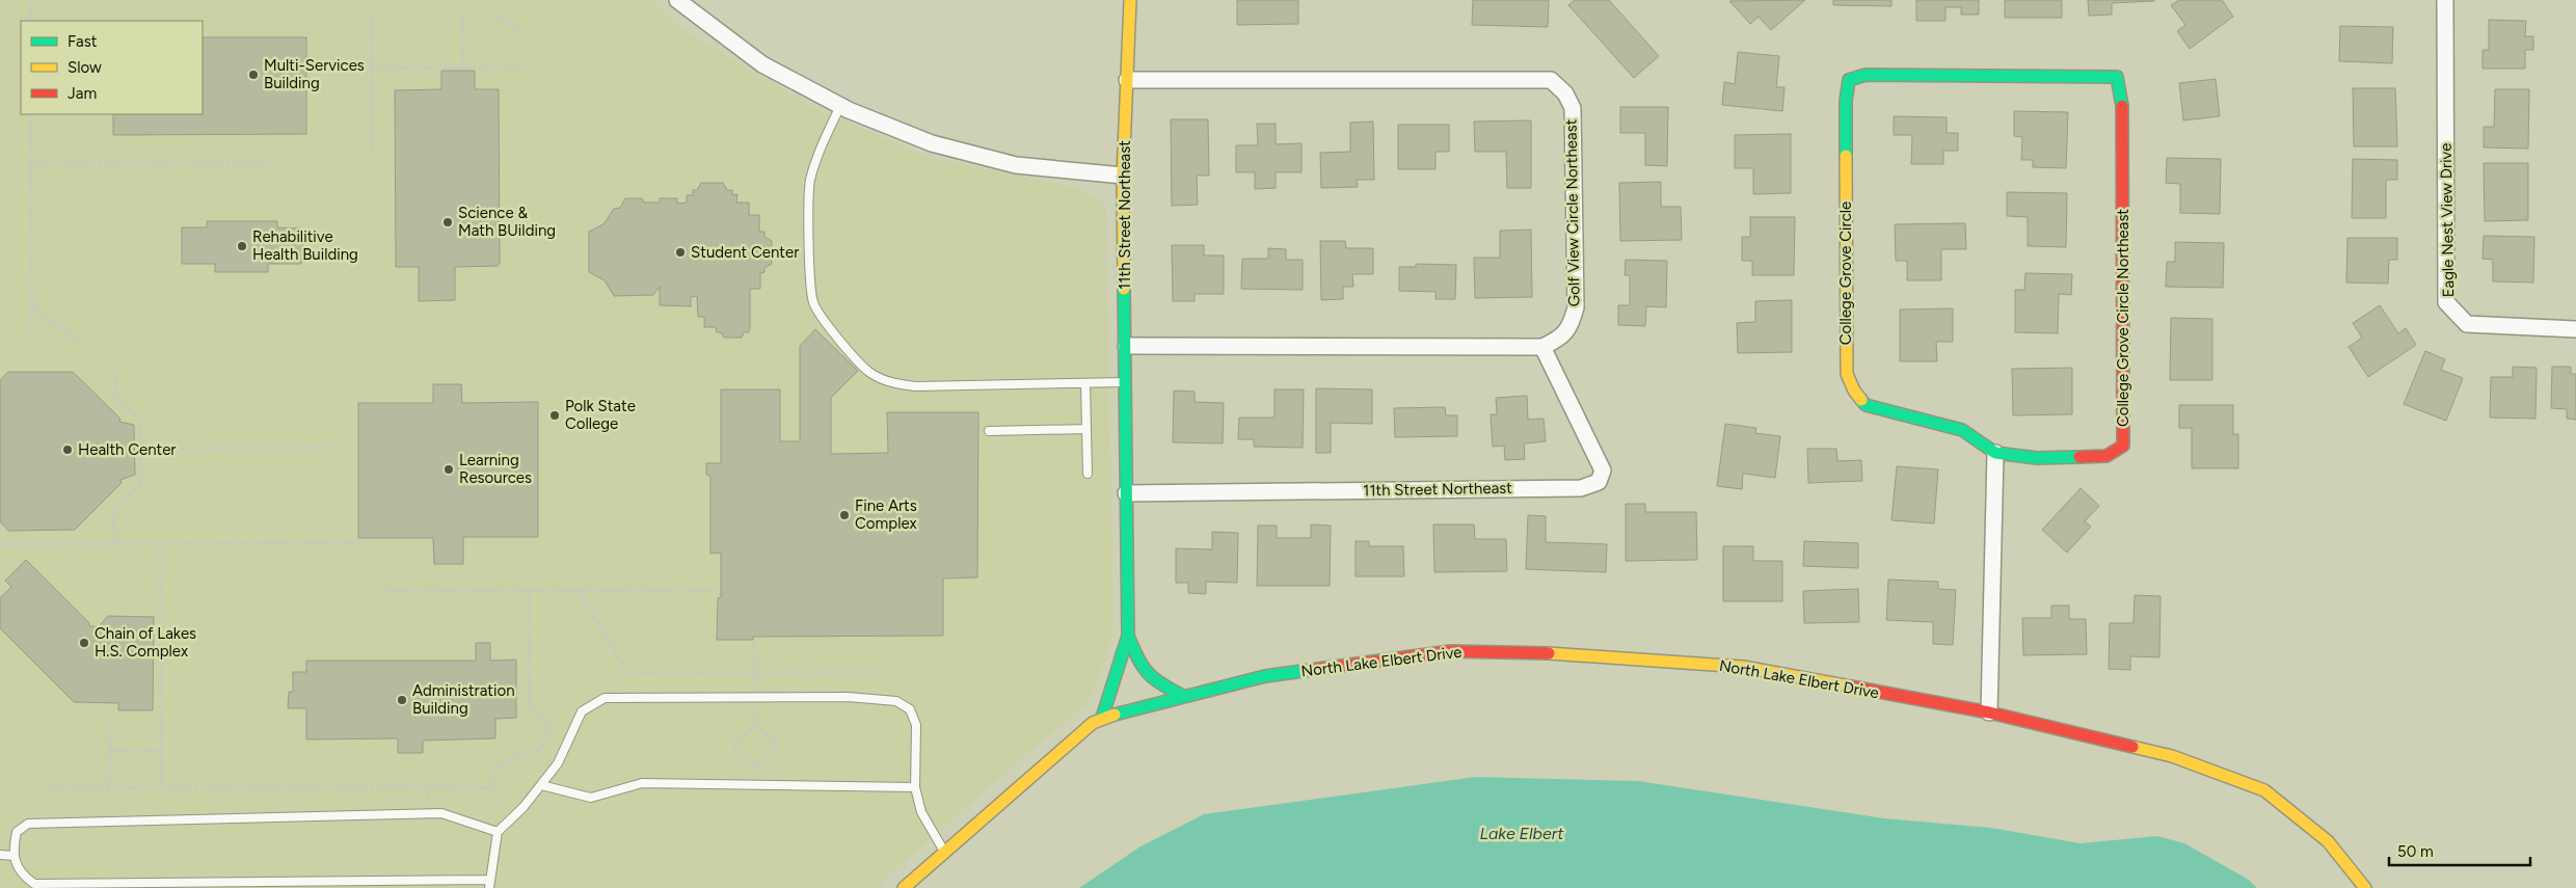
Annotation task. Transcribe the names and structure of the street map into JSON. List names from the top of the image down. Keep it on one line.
{"streets":{"street":["Golf View Circle Northeast","11th Street Northeast","Eagle Nest View Drive","College Grove Circle","College Grove Circle Northeast","North Lake Elbert Drive"]},"crossings":[["Golf View Circle Northeast","11th Street Northeast"],["11th Street Northeast","North Lake Elbert Drive"],["College Grove Circle","College Grove Circle Northeast"]],"water":["Lake Elbert"],"places":["Multi-Services Building","Science & Math BUilding","Rehabilitive Health Building","Student Center","Polk State College","Health Center","Learning Resources","Fine Arts Complex","Chain of Lakes H.S. Complex","Administration Building"],"legend":["Fast","Slow","Jam"],"scale_bar":"50 m"}
